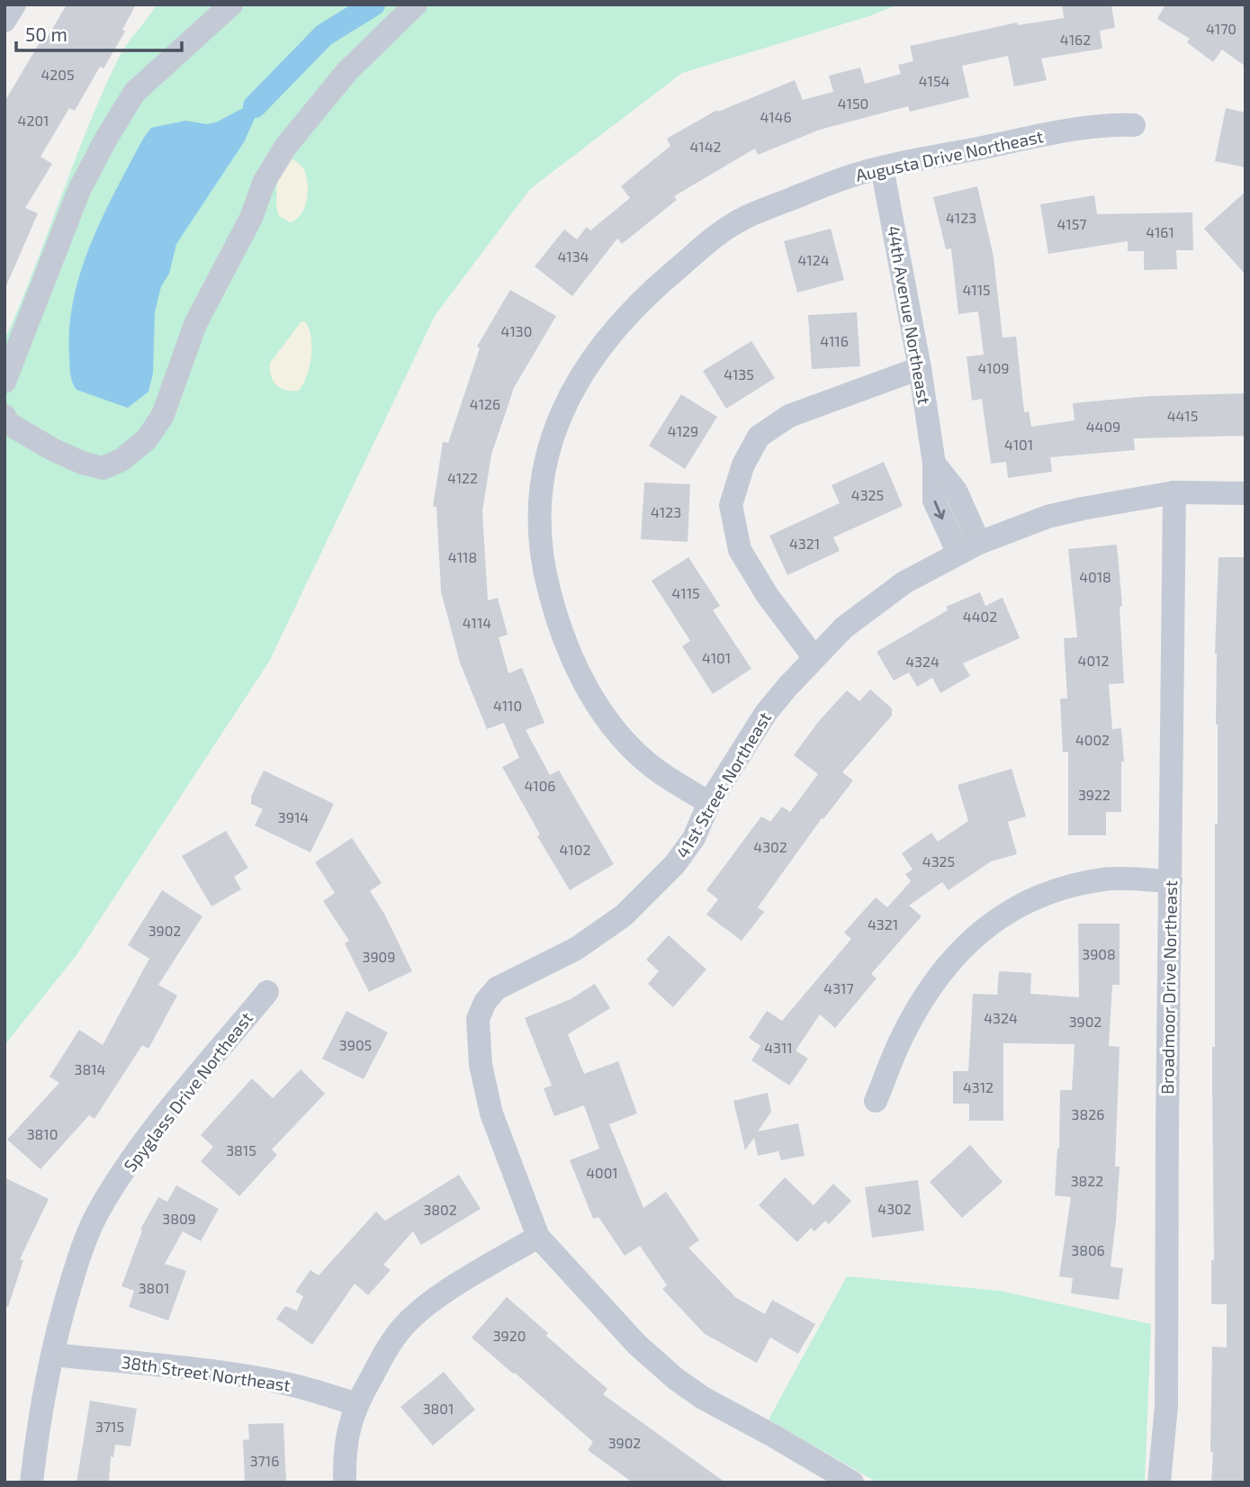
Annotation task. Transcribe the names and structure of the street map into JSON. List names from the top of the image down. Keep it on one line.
{"streets":{"street":["Augusta Drive Northeast","44th Avenue Northeast","41st Street Northeast","Broadmoor Drive Northeast","Spyglass Drive Northeast","38th Street Northeast"]},"crossings":[["Augusta Drive Northeast","44th Avenue Northeast"],["Augusta Drive Northeast","41st Street Northeast"],["44th Avenue Northeast","41st Street Northeast"],["41st Street Northeast","Broadmoor Drive Northeast"],["Spyglass Drive Northeast","38th Street Northeast"]],"house_numbers":["4170","4162","4205","4154","4150","4146","4201","4142","4123","4157","4161","4134","4124","4115","4130","4116","4109","4135","4126","4415","4409","4129","4101","4122","4325","4123","4321","4118","4018","4115","4402","4114","4101","4012","4324","4110","4002","4106","3922","3914","4302","4102","4325","4321","3902","3908","3909","4317","4324","3902","3905","4311","3814","4312","3826","3810","3815","4001","3822","4302","3802","3809","3806","3801","3920","3801","3715","3902","3716"],"scale_bar":"50 m"}
